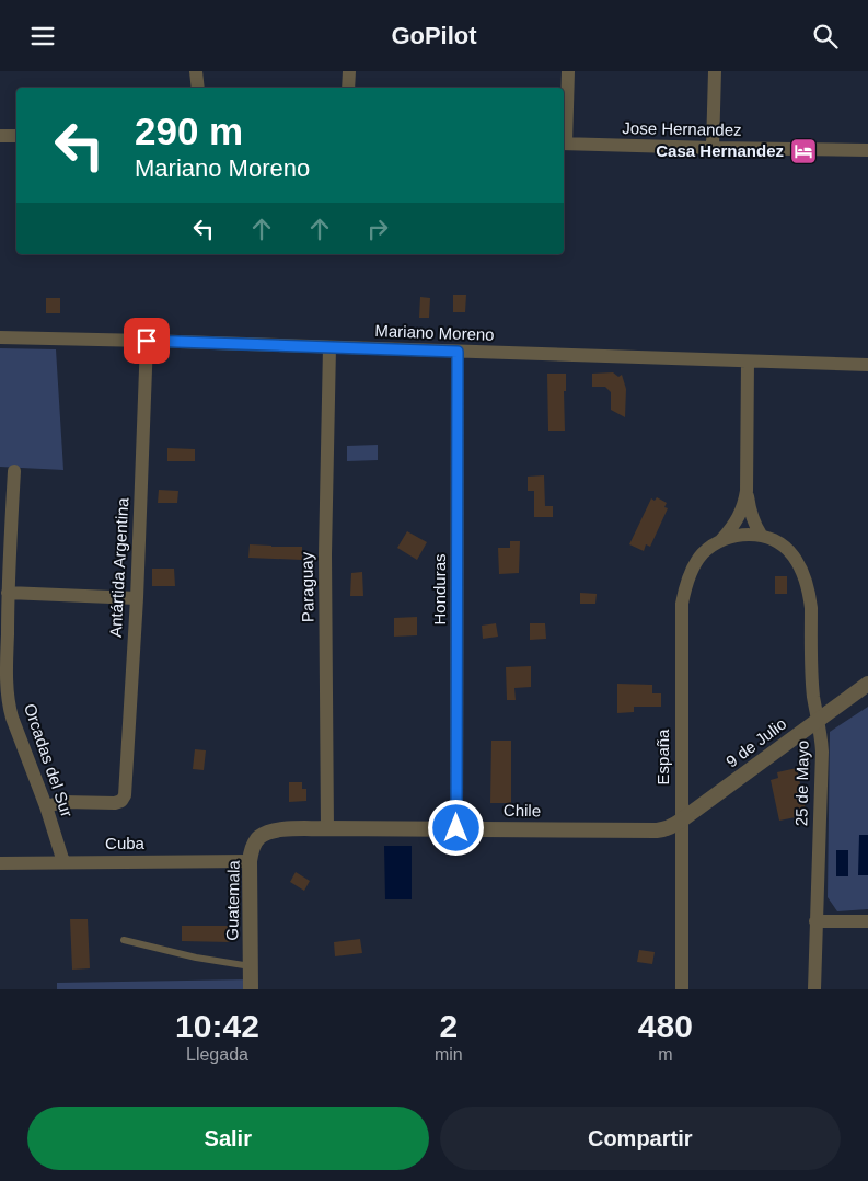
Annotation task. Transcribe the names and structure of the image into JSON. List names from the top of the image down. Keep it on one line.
{"streets":{"street":["Jose Hernandez","Mariano Moreno","Antártida Argentina","Paraguay","Honduras","9 de Julio","España","Orcadas del Sur","25 de Mayo","Chile","Cuba","Guatemala"]},"crossings":[["Mariano Moreno","Antártida Argentina"],["Mariano Moreno","Paraguay"],["Mariano Moreno","Honduras"],["Mariano Moreno","España"],["Antártida Argentina","Orcadas del Sur"],["Paraguay","Chile"],["Honduras","Chile"],["9 de Julio","España"],["9 de Julio","25 de Mayo"],["9 de Julio","Chile"],["España","25 de Mayo"],["Orcadas del Sur","Cuba"],["Chile","Guatemala"],["Cuba","Guatemala"]],"places":{"hotel":["Casa Hernandez"]},"page":{"header":"GoPilot","turn":["290 m","Mariano Moreno"],"eta":["10:42","Llegada","2","min","480","m"],"buttons":["Salir","Compartir"]}}
